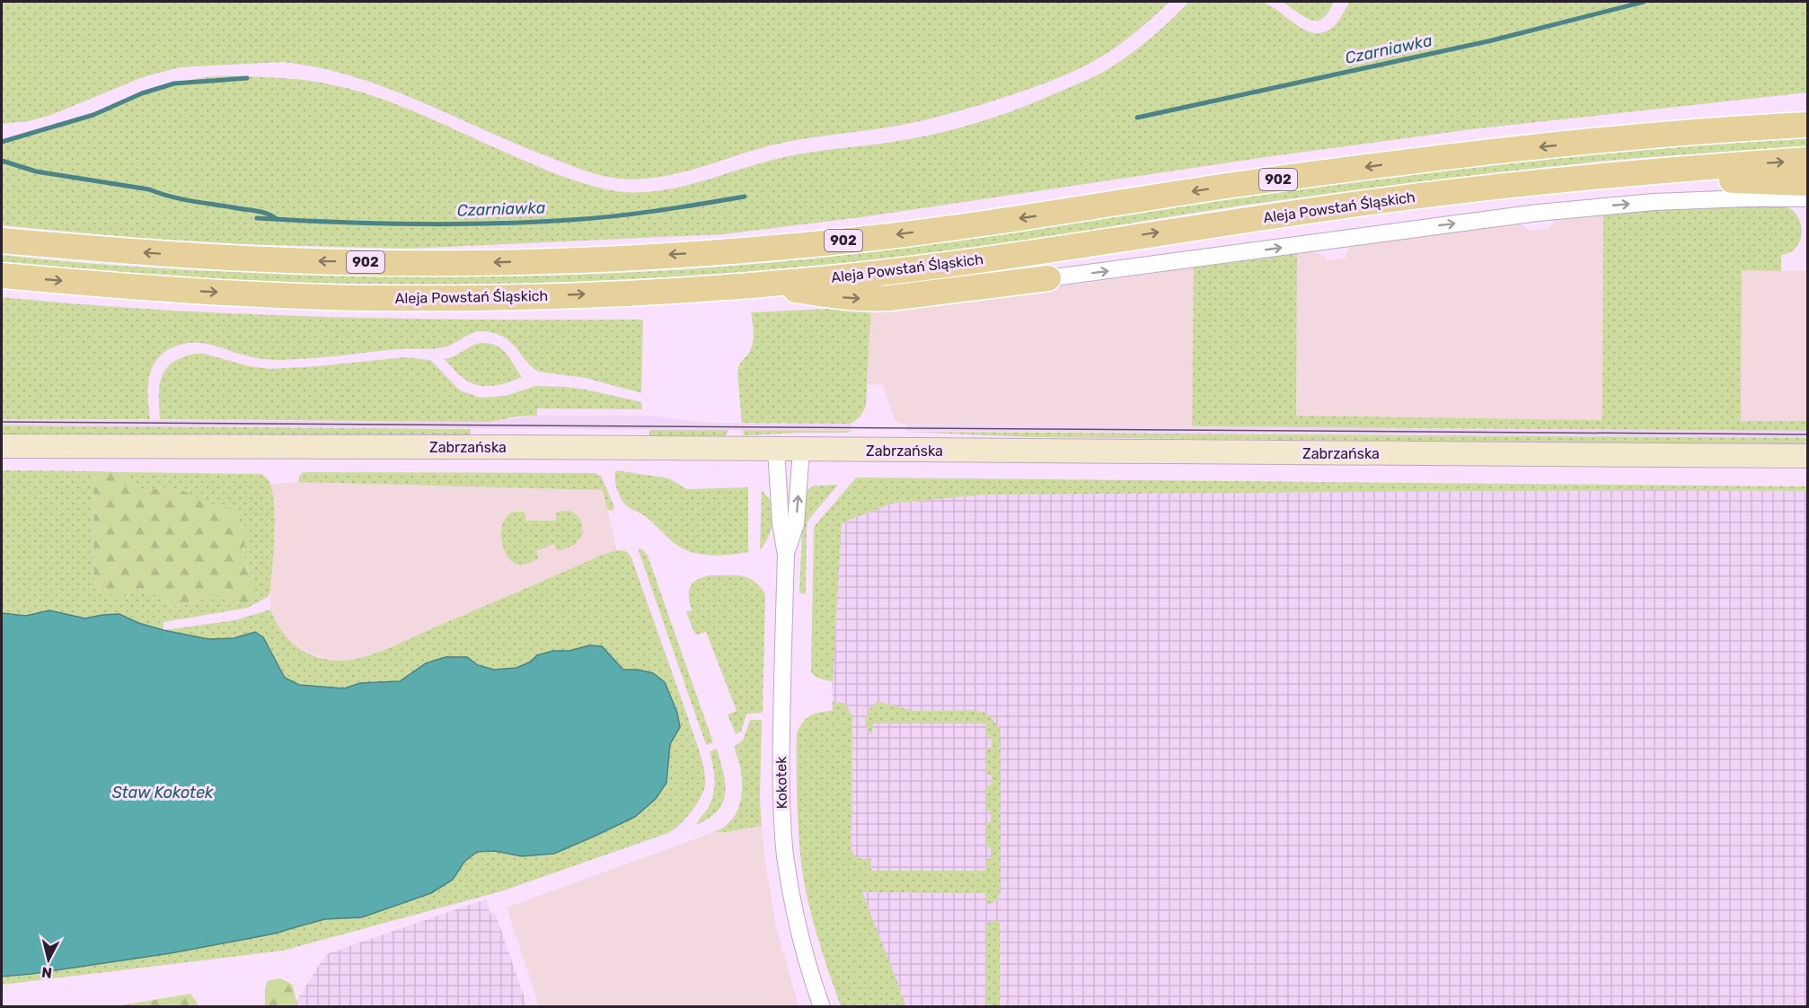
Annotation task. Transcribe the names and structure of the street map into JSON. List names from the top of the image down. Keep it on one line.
{"streets":{"main road":["902","Aleja Powstań Śląskich","Zabrzańska"],"street":["Kokotek"]},"crossings":[["Zabrzańska","Kokotek"]],"water":["Czarniawka","Staw Kokotek"],"north":"bottom"}
